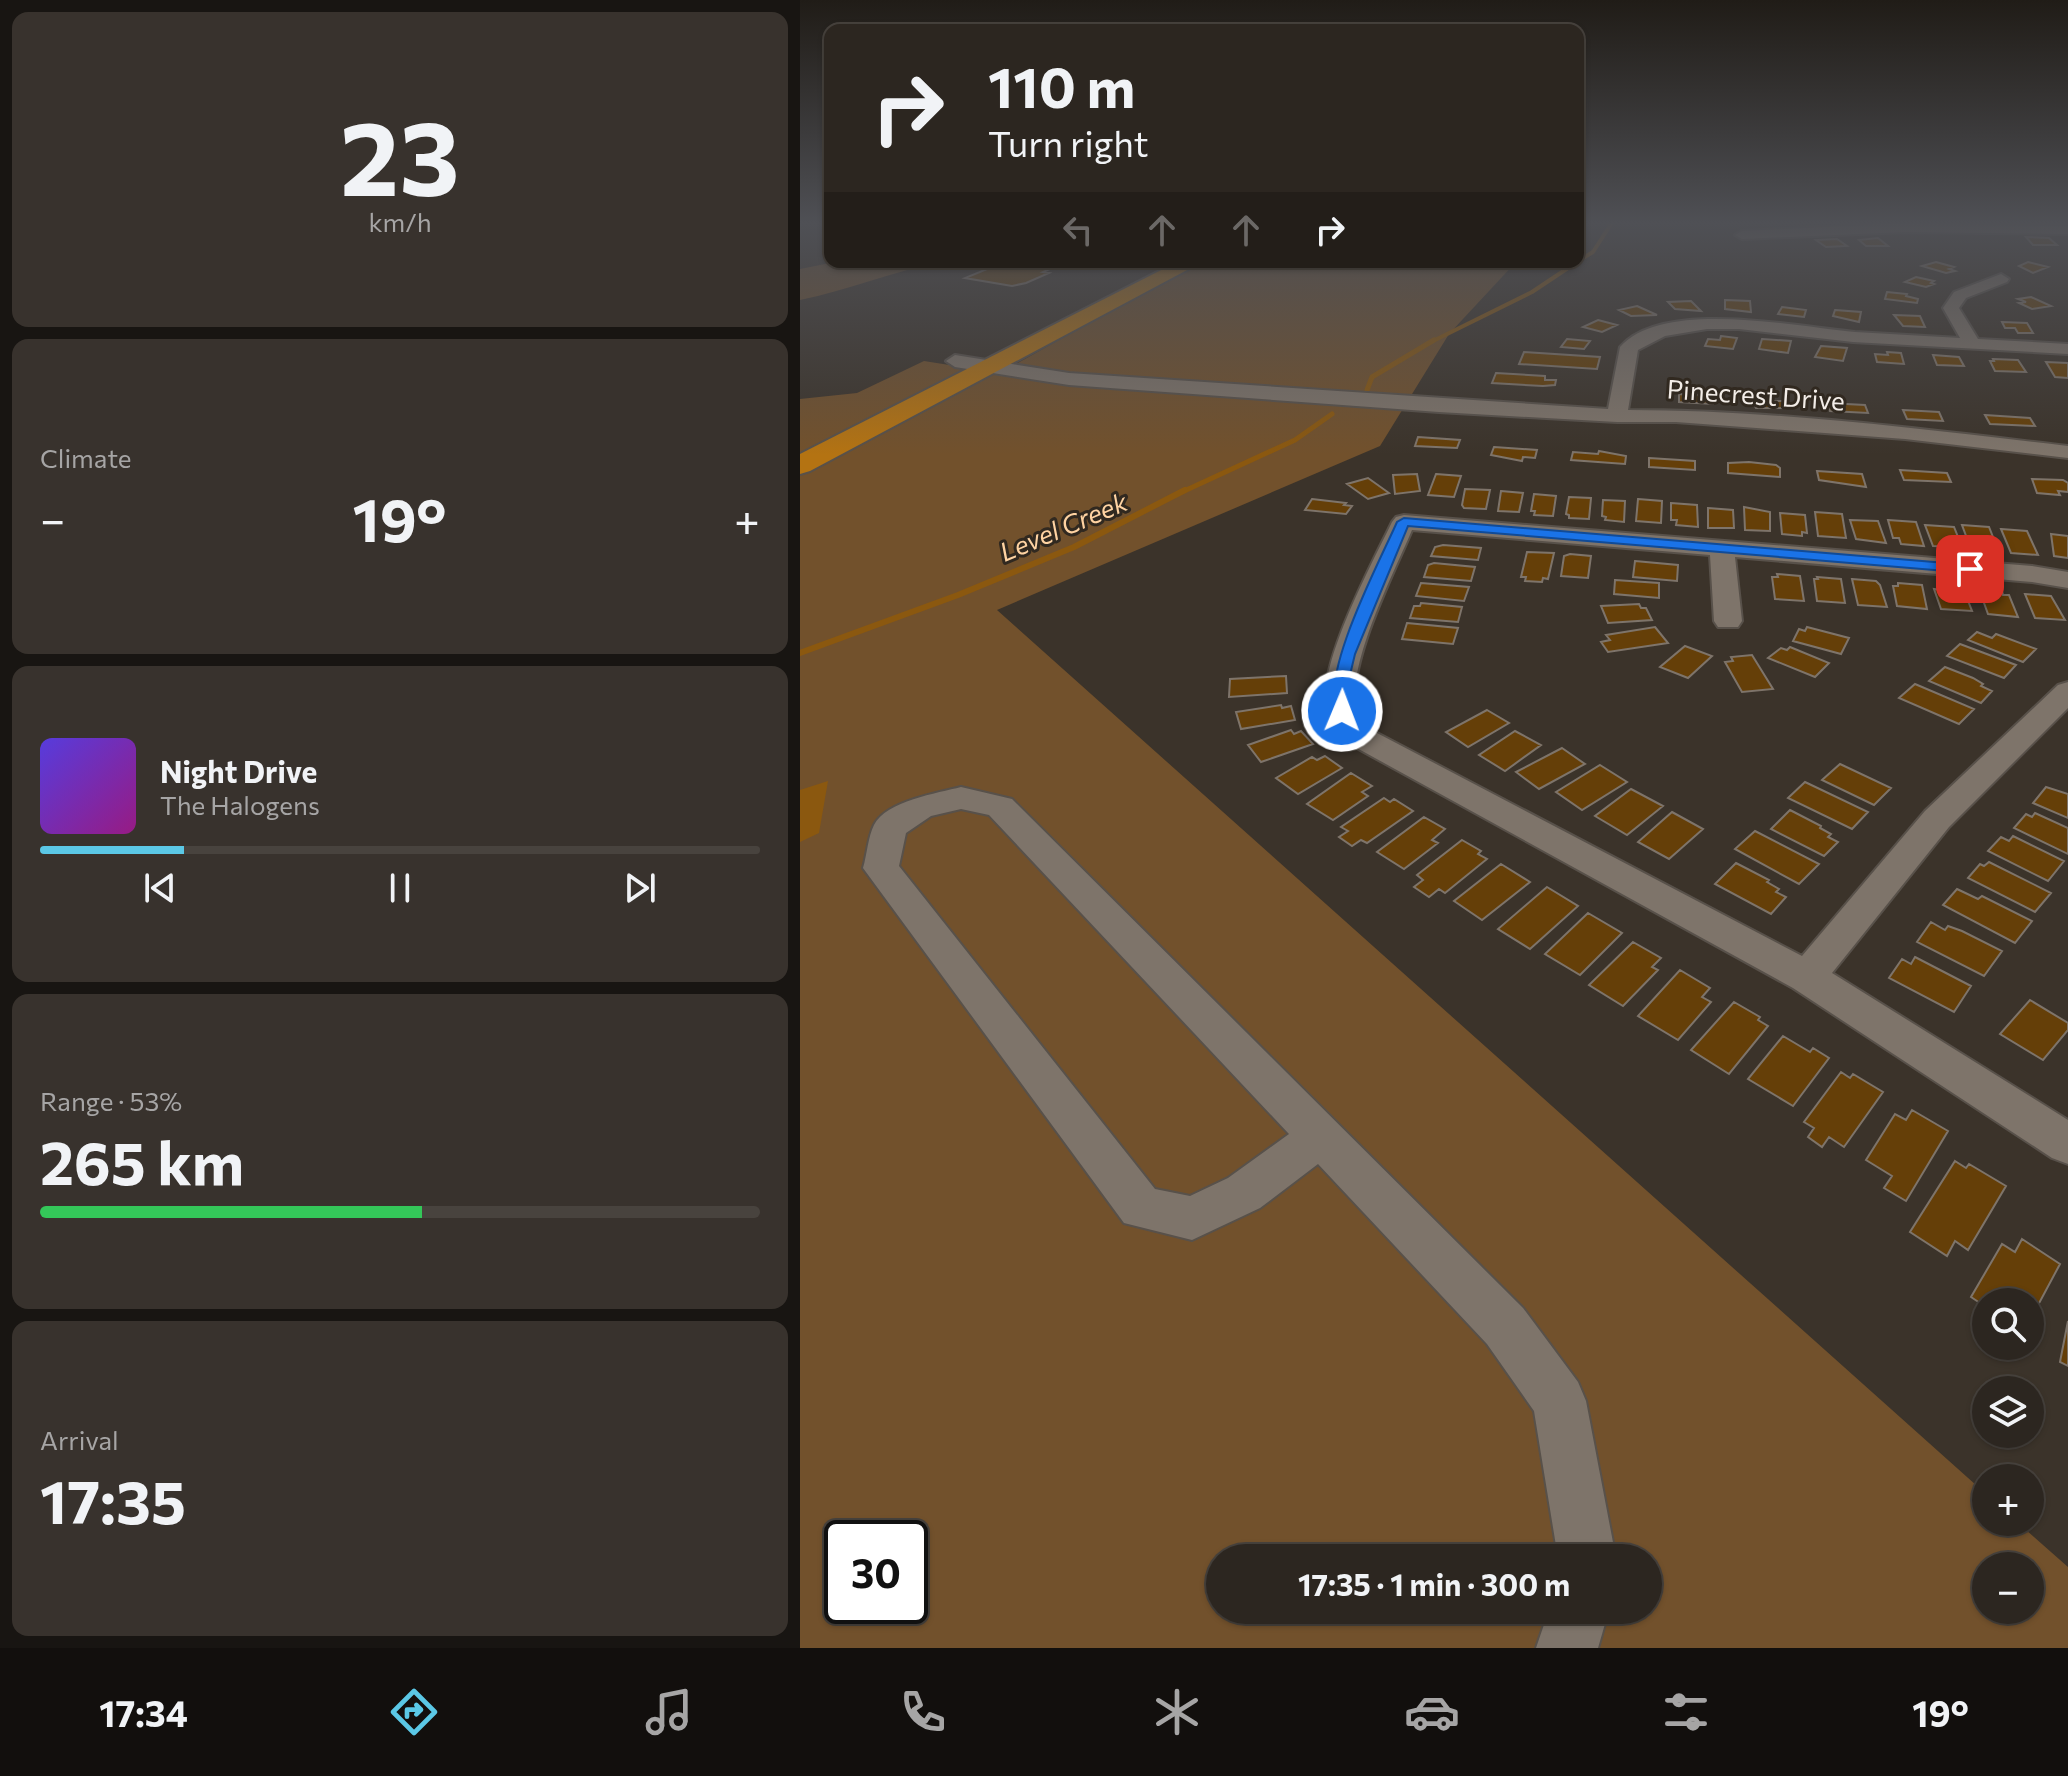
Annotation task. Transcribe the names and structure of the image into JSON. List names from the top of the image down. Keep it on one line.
{"streets":{"street":["Pinecrest Drive"]},"water":["Level Creek"],"page":{"tile":[["23","km/h"],"Climate",["Range · 53%","265 km"],["Arrival","17:35"]],"turn":["110 m","Turn right"],"heat":["−","19°","+"],"song":["Night Drive","The Halogens"],"map_buttons":["+","−"],"limit":"30","trip":"17:35 · 1 min · 300 m","tabs":["17:34","19°"]}}
